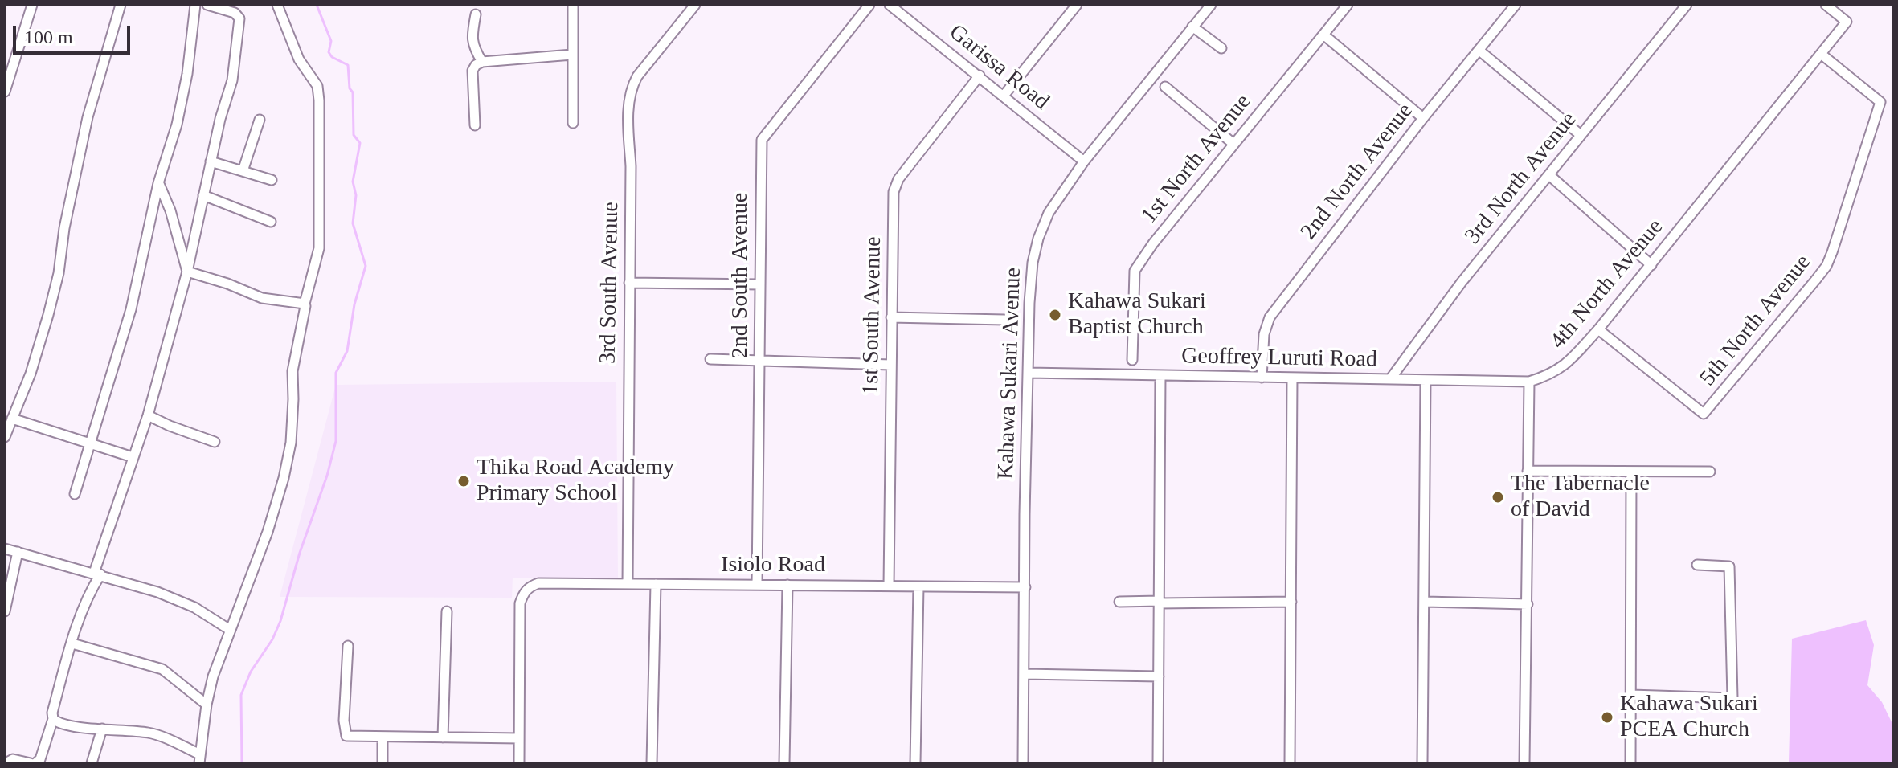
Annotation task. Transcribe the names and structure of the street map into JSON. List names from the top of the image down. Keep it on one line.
{"streets":{"street":["Garissa Road","1st North Avenue","2nd North Avenue","3rd North Avenue","2nd South Avenue","3rd South Avenue","4th North Avenue","1st South Avenue","5th North Avenue","Geoffrey Luruti Road","Kahawa Sukari Avenue","Isiolo Road"]},"crossings":[["Garissa Road","1st South Avenue"],["Garissa Road","Kahawa Sukari Avenue"],["1st North Avenue","Geoffrey Luruti Road"],["2nd North Avenue","Geoffrey Luruti Road"],["3rd North Avenue","Geoffrey Luruti Road"],["2nd South Avenue","Isiolo Road"],["3rd South Avenue","Isiolo Road"],["4th North Avenue","5th North Avenue"],["4th North Avenue","Geoffrey Luruti Road"],["1st South Avenue","Isiolo Road"],["Geoffrey Luruti Road","Kahawa Sukari Avenue"],["Kahawa Sukari Avenue","Isiolo Road"]],"places":["Kahawa Sukari Baptist Church","Thika Road Academy Primary School","The Tabernacle of David","Kahawa Sukari PCEA Church"],"scale_bar":"100 m"}
